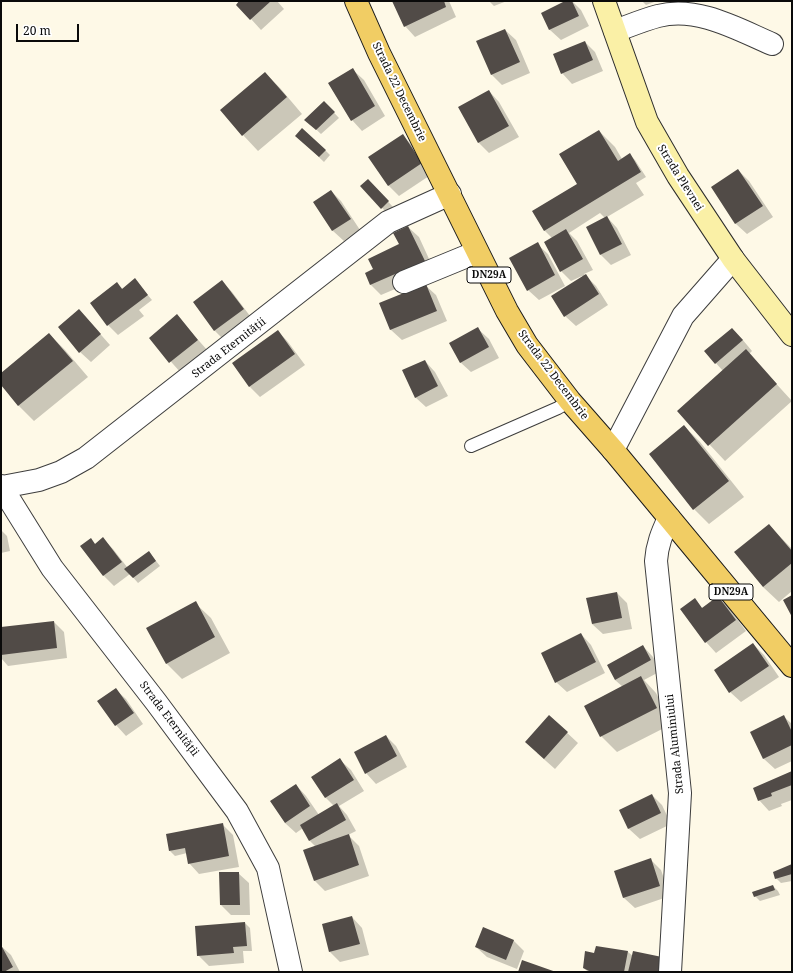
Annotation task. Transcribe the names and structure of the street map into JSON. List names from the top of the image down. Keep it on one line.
{"streets":{"main road":["Strada 22 Decembrie","DN29A"],"street":["Strada Plevnei","Strada Eternității","Strada Aluminiului"]},"crossings":[["Strada 22 Decembrie","Strada Eternității"],["Strada 22 Decembrie","Strada Aluminiului"]],"scale_bar":"20 m"}
